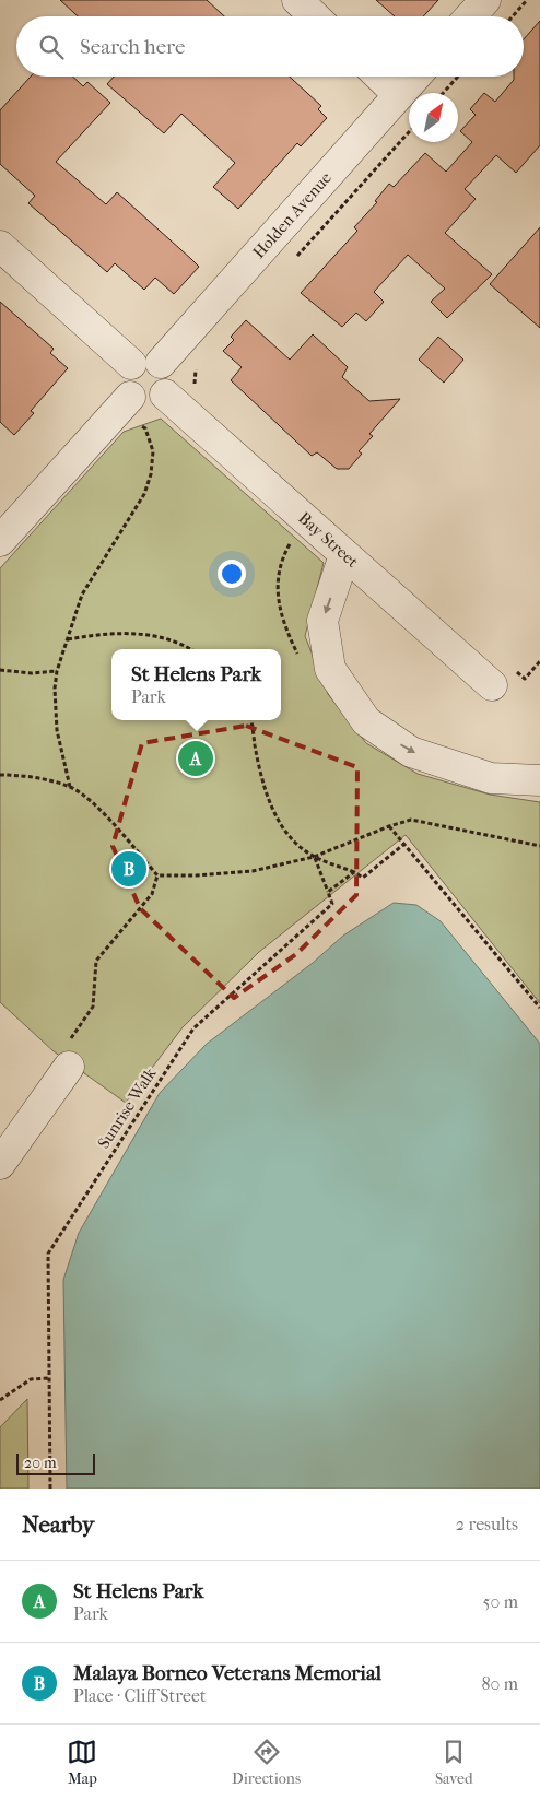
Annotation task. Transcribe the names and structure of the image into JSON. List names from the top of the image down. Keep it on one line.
{"streets":{"street":["Holden Avenue","Bay Street"],"path":["Sunrise Walk"]},"crossings":[["Holden Avenue","Bay Street"]],"scale_bar":"20 m","north":"top right","page":{"search":"Search here","popup":["St Helens Park","Park"],"pins":["A","B"],"scale":"20 m","heading":["Nearby","2 results"],"list":[{"mark":"A","name":"St Helens Park","note":"Park","value":"50 m"},{"mark":"B","name":"Malaya Borneo Veterans Memorial","note":"Place · Cliff Street","value":"80 m"}],"nav":["Map","Directions","Saved"]}}
